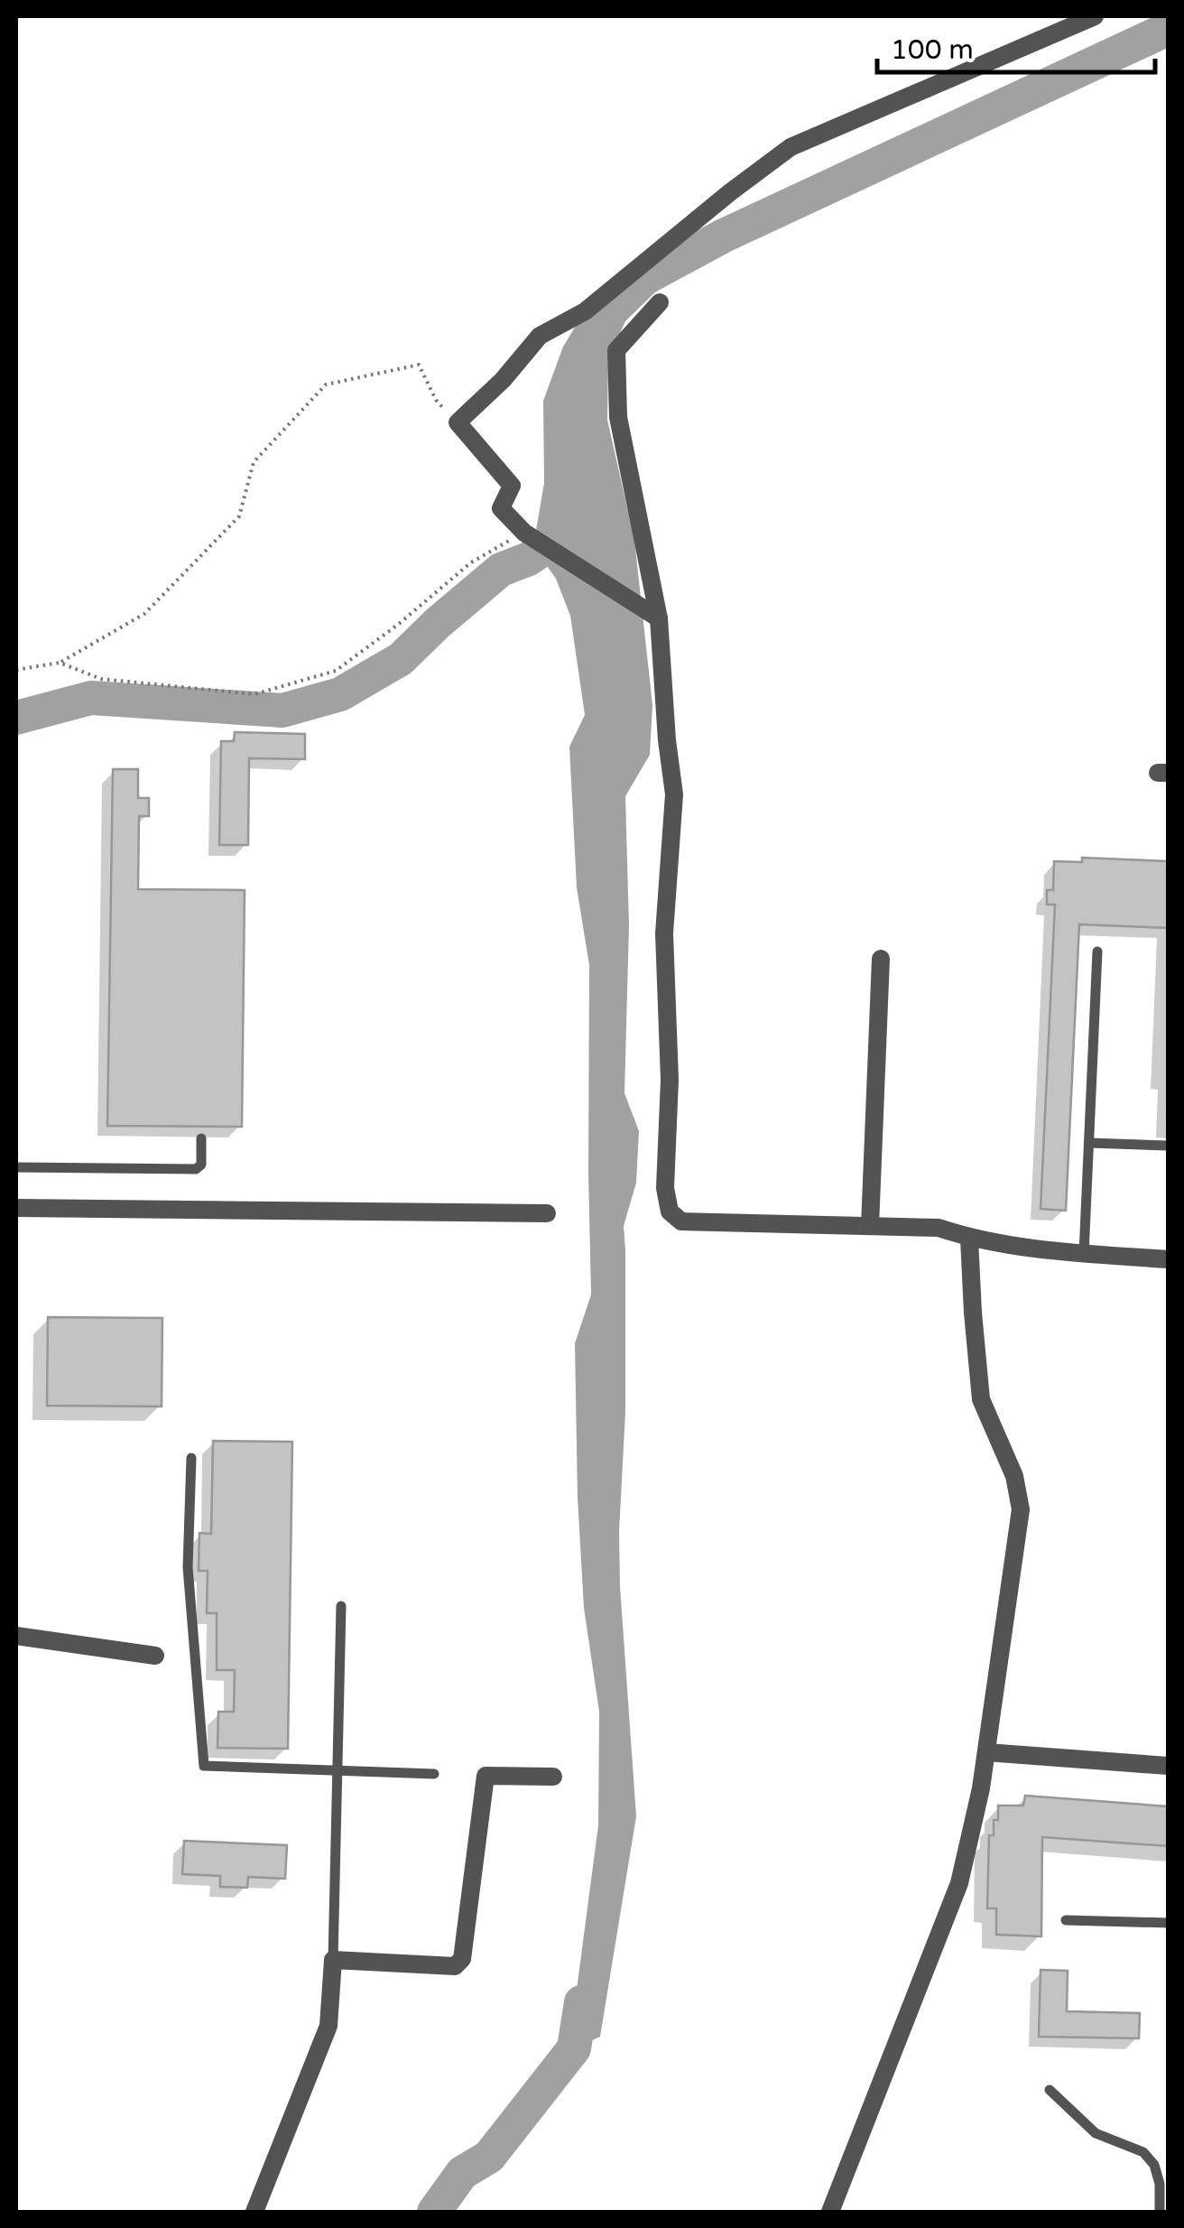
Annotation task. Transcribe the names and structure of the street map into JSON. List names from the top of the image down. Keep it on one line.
{"scale_bar":"100 m"}
